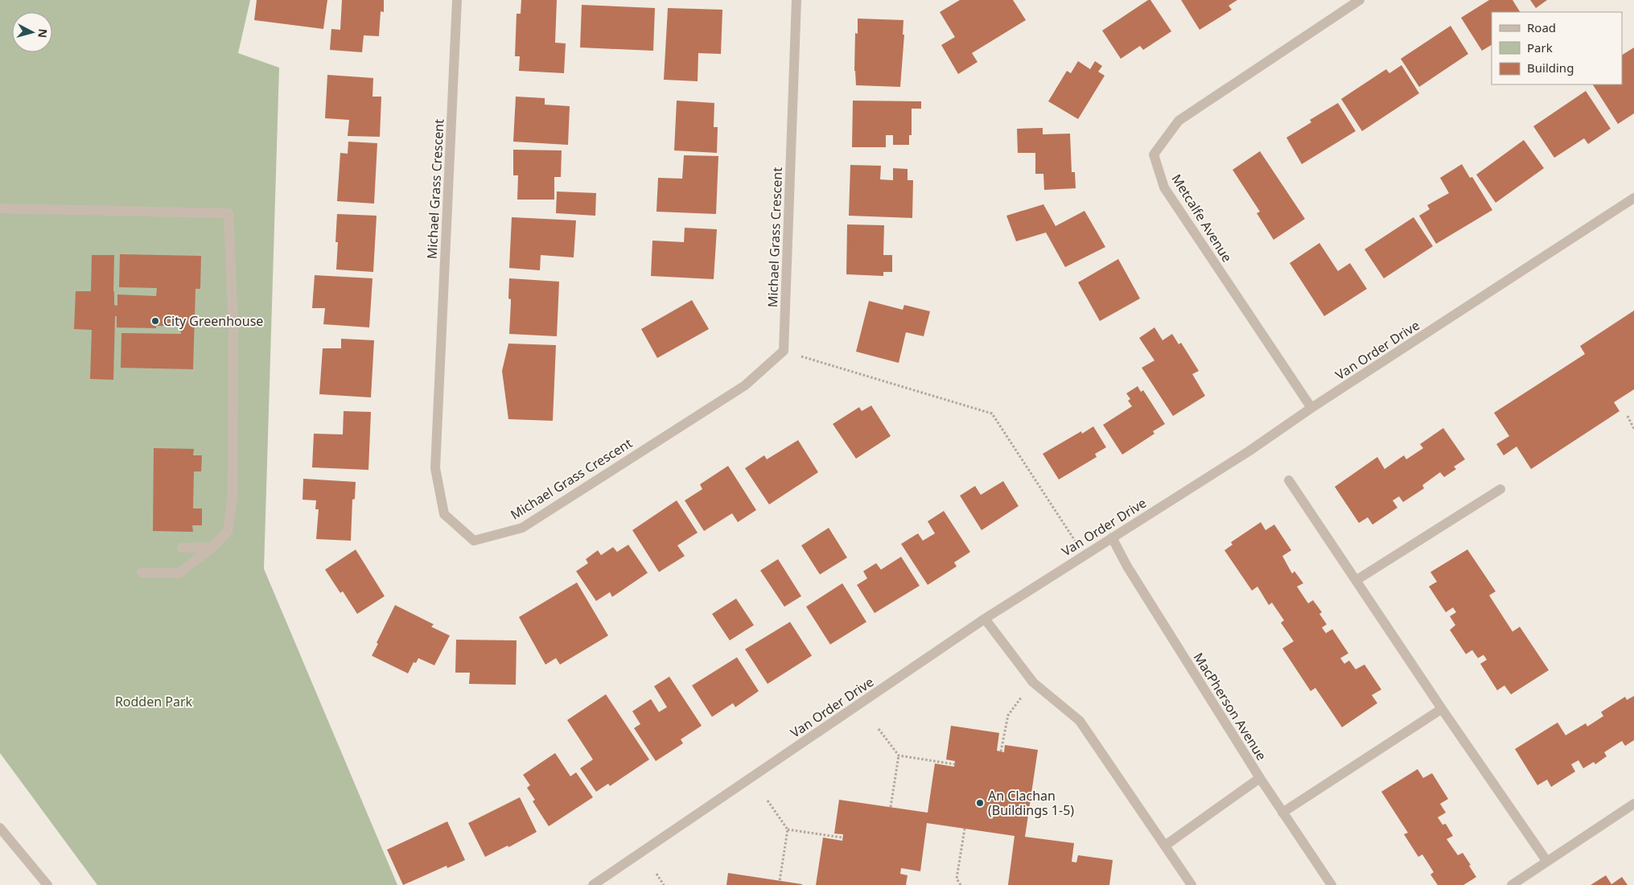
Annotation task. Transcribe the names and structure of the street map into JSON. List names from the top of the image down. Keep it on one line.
{"streets":{"street":["Michael Grass Crescent","Metcalfe Avenue","Van Order Drive","MacPherson Avenue"]},"crossings":[["Metcalfe Avenue","Van Order Drive"],["Van Order Drive","MacPherson Avenue"]],"parks":["Rodden Park"],"places":["City Greenhouse","An Clachan (Buildings 1-5)"],"legend":["Road","Park","Building"],"north":"right"}
